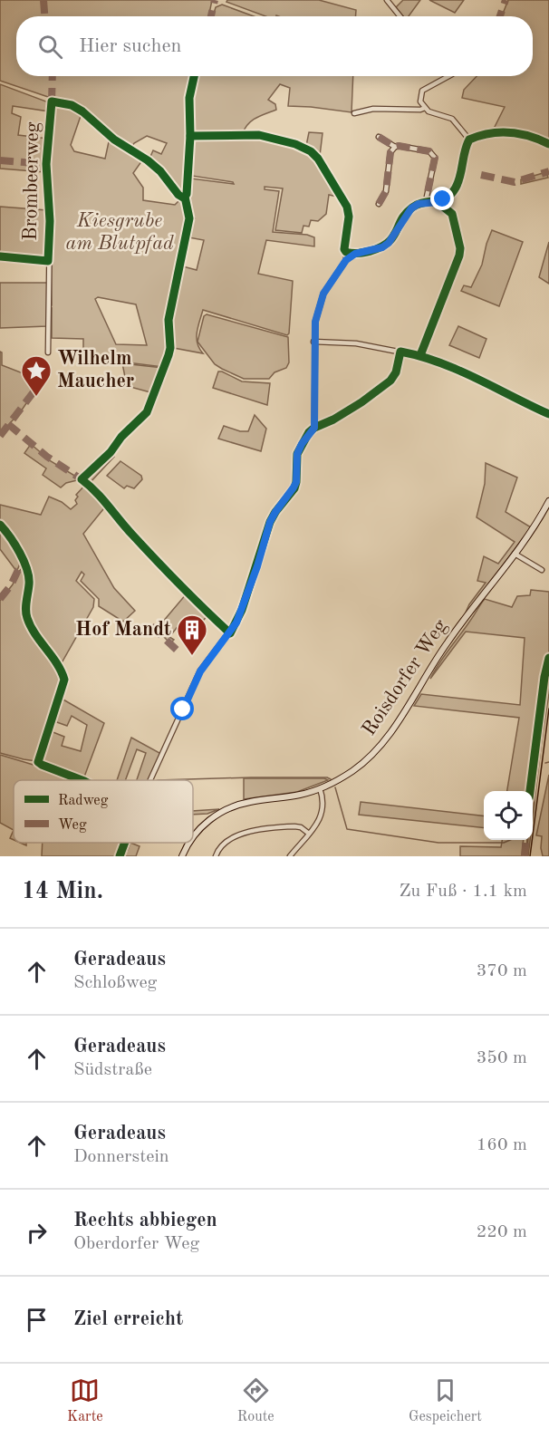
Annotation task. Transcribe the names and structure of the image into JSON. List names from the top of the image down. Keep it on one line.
{"streets":{"street":["Brombeerweg","Roisdorfer Weg"]},"parks":["Kiesgrube am Blutpfad"],"places":{"place":["Wilhelm Maucher"],"building":["Hof Mandt"]},"legend":["Radweg","Weg"],"page":{"search":"Hier suchen","heading":["14 Min.","Zu Fuß · 1.1 km"],"list":[["Geradeaus","Schloßweg","370 m"],["Geradeaus","Südstraße","350 m"],["Geradeaus","Donnerstein","160 m"],["Rechts abbiegen","Oberdorfer Weg","220 m"],"Ziel erreicht"],"nav":["Karte","Route","Gespeichert"]}}
